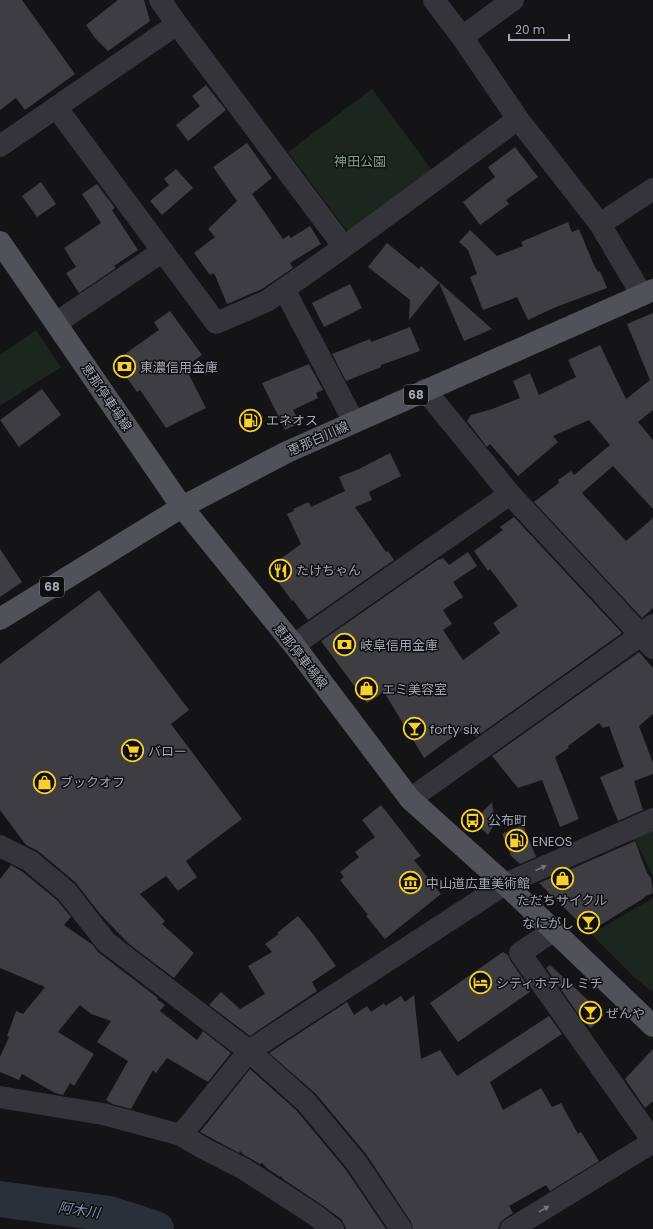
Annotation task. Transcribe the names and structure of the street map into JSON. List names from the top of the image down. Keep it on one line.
{"streets":{"main road":["68","恵那停車場線","恵那白川線"]},"crossings":[["恵那停車場線","恵那白川線"]],"water":["阿木川"],"parks":["神田公園"],"places":{"bank":["東濃信用金庫","岐阜信用金庫"],"fuel station":["エネオス","ENEOS"],"restaurant":["たけちゃん"],"shop":["エミ美容室","ブックオフ","ただちサイクル"],"bar":["forty six","なにがし","ぜんや"],"supermarket":["バロー"],"bus stop":["公布町"],"museum":["中山道広重美術館"],"hotel":["シティホテル ミチ"]},"scale_bar":"20 m"}
